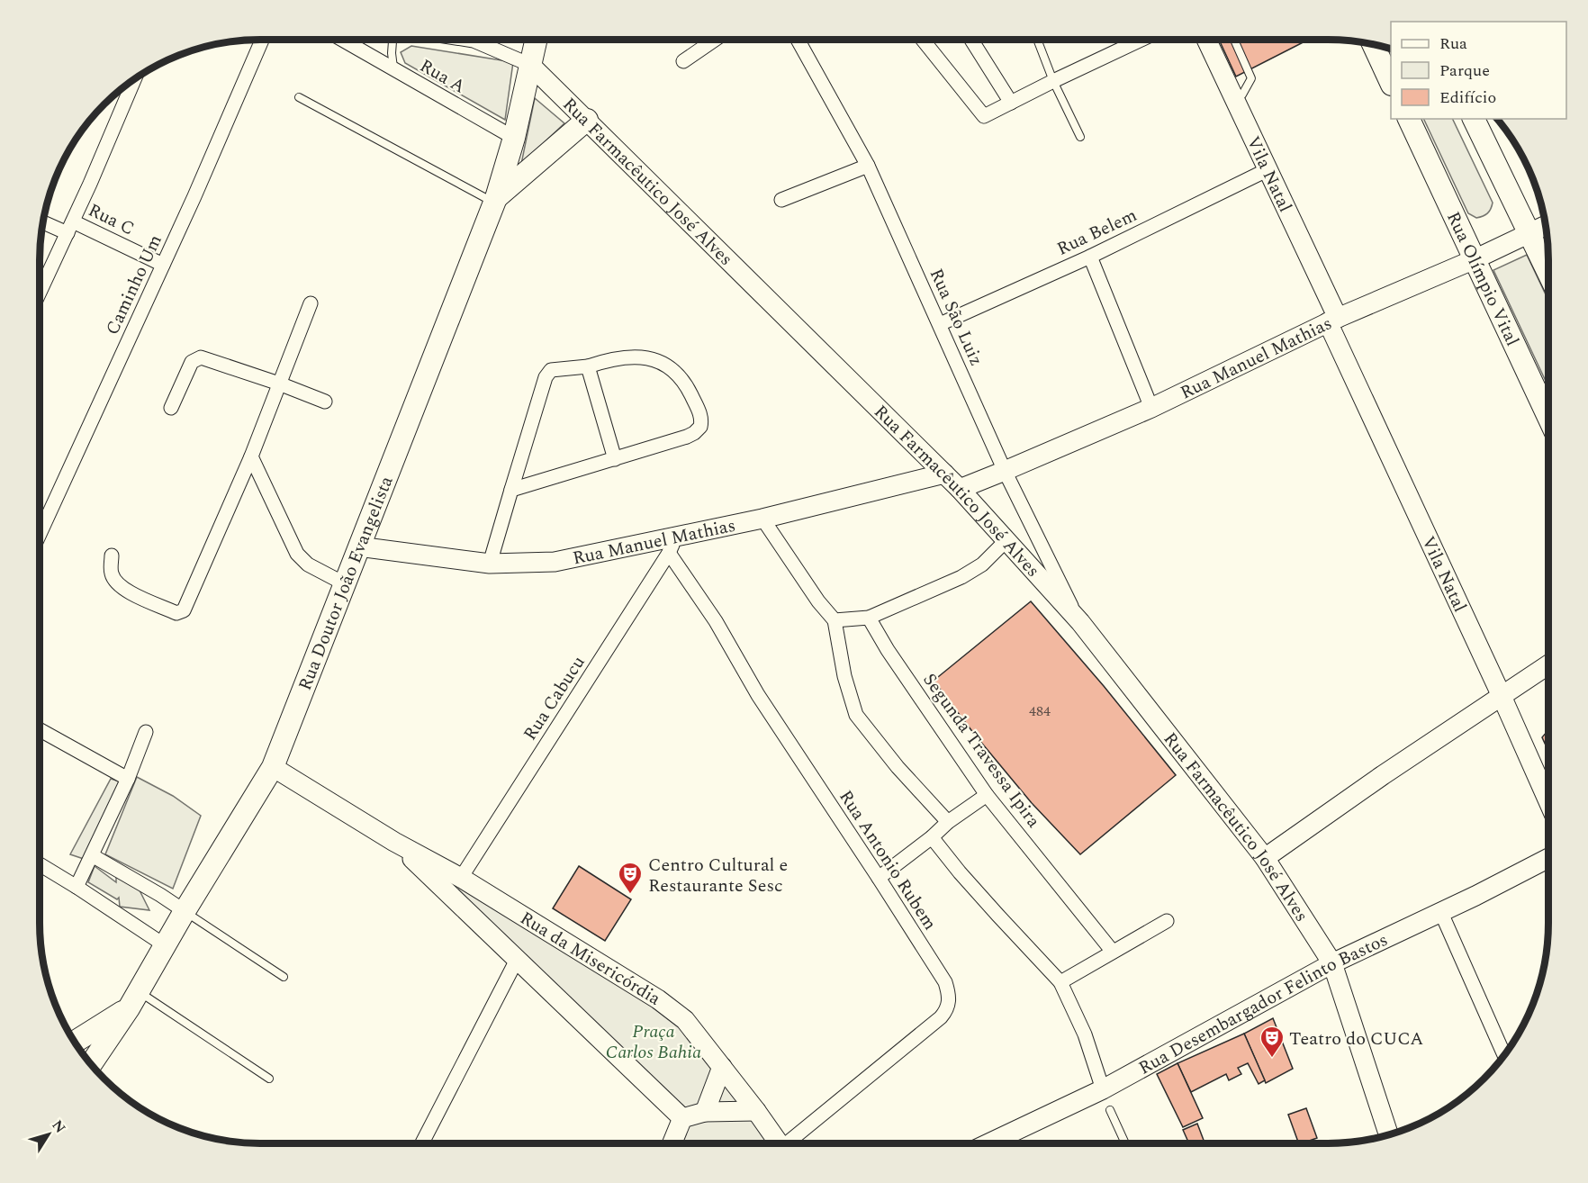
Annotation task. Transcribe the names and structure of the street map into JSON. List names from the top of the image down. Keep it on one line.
{"streets":{"main road":["Rua Olímpio Vital","Rua Doutor João Evangelista"],"street":["Rua A","Vila Natal","Rua Farmacêutico José Alves","Rua C","Rua Belem","Caminho Um","Rua São Luiz","Rua Manuel Mathias","Rua Cabucu","Segunda Travessa Ipira","Rua Antonio Rubem","Rua da Misericórdia","Rua Desembargador Felinto Bastos"]},"crossings":[["Rua A","Rua Farmacêutico José Alves"],["Rua A","Rua Doutor João Evangelista"],["Vila Natal","Rua Belem"],["Vila Natal","Rua Manuel Mathias"],["Rua Farmacêutico José Alves","Rua São Luiz"],["Rua Farmacêutico José Alves","Rua Manuel Mathias"],["Rua Farmacêutico José Alves","Rua Doutor João Evangelista"],["Rua Farmacêutico José Alves","Rua Desembargador Felinto Bastos"],["Rua C","Caminho Um"],["Rua Belem","Rua São Luiz"],["Rua Olímpio Vital","Rua Manuel Mathias"],["Rua São Luiz","Rua Manuel Mathias"],["Rua Manuel Mathias","Rua Doutor João Evangelista"],["Rua Manuel Mathias","Rua Cabucu"],["Rua Manuel Mathias","Rua Antonio Rubem"],["Rua Doutor João Evangelista","Rua da Misericórdia"],["Rua Cabucu","Rua Antonio Rubem"],["Rua Cabucu","Rua da Misericórdia"]],"parks":["Praça Carlos Bahia"],"places":{"theatre":["Centro Cultural e Restaurante Sesc","Teatro do CUCA"]},"house_numbers":["484"],"legend":["Rua","Parque","Edifício"],"north":"top right"}
